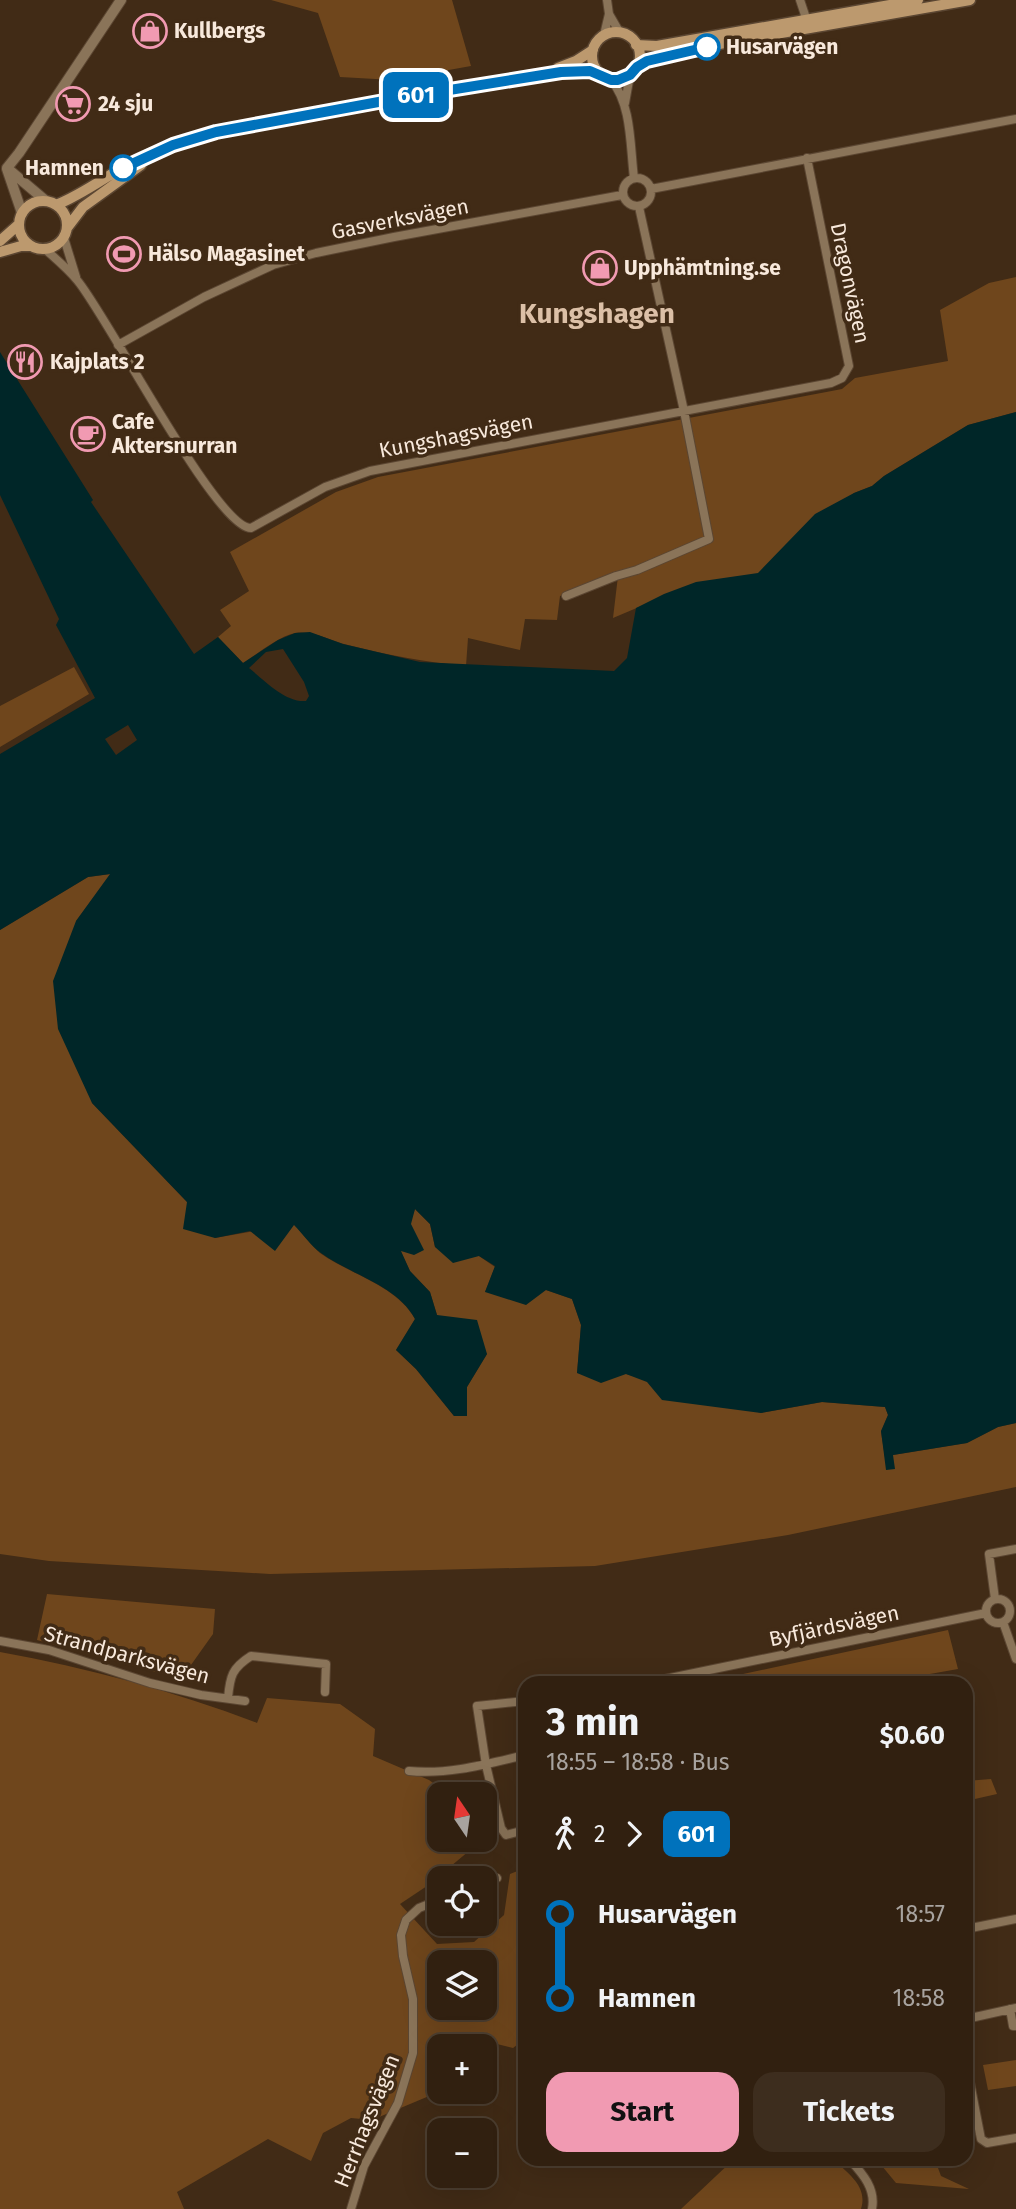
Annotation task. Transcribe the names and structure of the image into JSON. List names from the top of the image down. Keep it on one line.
{"streets":{"street":["Gasverksvägen","Dragonvägen","Kungshagsvägen","Byfjärdsvägen","Strandparksvägen","Herrhagsvägen"]},"crossings":[["Gasverksvägen","Kungshagsvägen"],["Dragonvägen","Kungshagsvägen"]],"districts":["Kungshagen"],"places":{"shop":["Kullbergs","Upphämtning.se"],"other":["Husarvägen","Hamnen"],"supermarket":["24 sju"],"sports":["Hälso Magasinet"],"restaurant":["Kajplats 2"],"cafe":["Cafe Aktersnurran"]},"lines":["bus line 601"],"north":"top","page":{"on_map":"601","heading":["3 min","18:55 – 18:58 · Bus","$0.60"],"map_buttons":["+","−"],"legs":["2","601"],"list":[{"name":"Husarvägen","value":"18:57"},{"name":"Hamnen","value":"18:58"}],"buttons":["Start","Tickets"]}}
